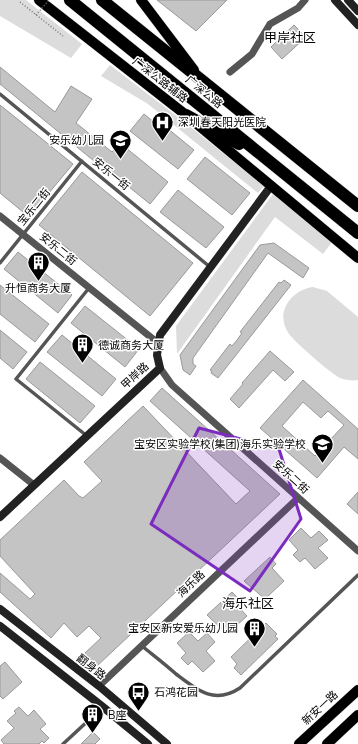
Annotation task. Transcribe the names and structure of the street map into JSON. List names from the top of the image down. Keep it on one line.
{"streets":{"highway":["广深公路"],"main road":["广深公路辅路","甲岸路","翻身路","新安一路"],"street":["安乐二街","海乐路"],"lane":["安乐一街","宝乐二街"]},"crossings":[["广深公路辅路","甲岸路"],["安乐一街","宝乐二街"],["安乐一街","甲岸路"],["宝乐二街","安乐二街"],["安乐二街","甲岸路"],["安乐二街","海乐路"],["海乐路","翻身路"]],"districts":["甲岸社区","海乐社区"],"places":{"hospital":["深圳春天阳光医院"],"school or university":["安乐幼儿园","宝安区实验学校(集团)海乐实验学校"],"building":["升恒商务大厦","德诚商务大厦","宝安区新安爱乐幼儿园","B座"],"bus stop":["石鸿花园"]}}
